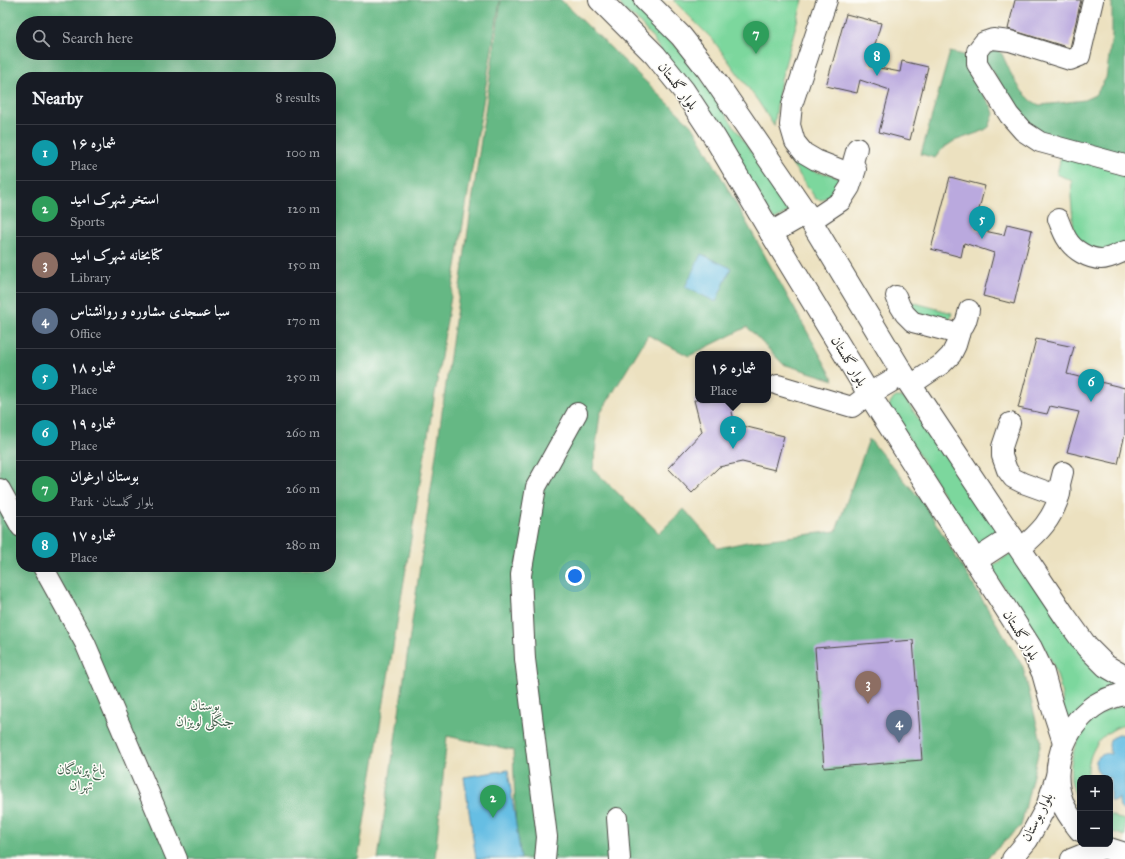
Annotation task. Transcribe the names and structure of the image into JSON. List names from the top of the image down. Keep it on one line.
{"streets":{"main road":["بلوار گلستان"],"street":["بلوار بوستان"]},"parks":["بوستان جنگلی لویزان","باغ پرندگان تهران"],"page":{"search":"Search here","pins":["7","8","5","6","1","3","4","2"],"heading":["Nearby","8 results"],"list":[{"mark":"1","name":"شماره ۱۶","note":"Place","value":"100 m"},{"mark":"2","name":"استخر شهرک امید","note":"Sports","value":"120 m"},{"mark":"3","name":"کتابخانه شهرک امید","note":"Library","value":"150 m"},{"mark":"4","name":"سبا عسجدی مشاوره و روانشناس","note":"Office","value":"170 m"},{"mark":"5","name":"شماره ۱۸","note":"Place","value":"250 m"},{"mark":"6","name":"شماره ۱۹","note":"Place","value":"260 m"},{"mark":"7","name":"بوستان ارغوان","note":"Park · بلوار گلستان","value":"260 m"},{"mark":"8","name":"شماره ۱۷","note":"Place","value":"280 m"}],"popup":["شماره ۱۶","Place"],"map_buttons":["+","−"]}}
